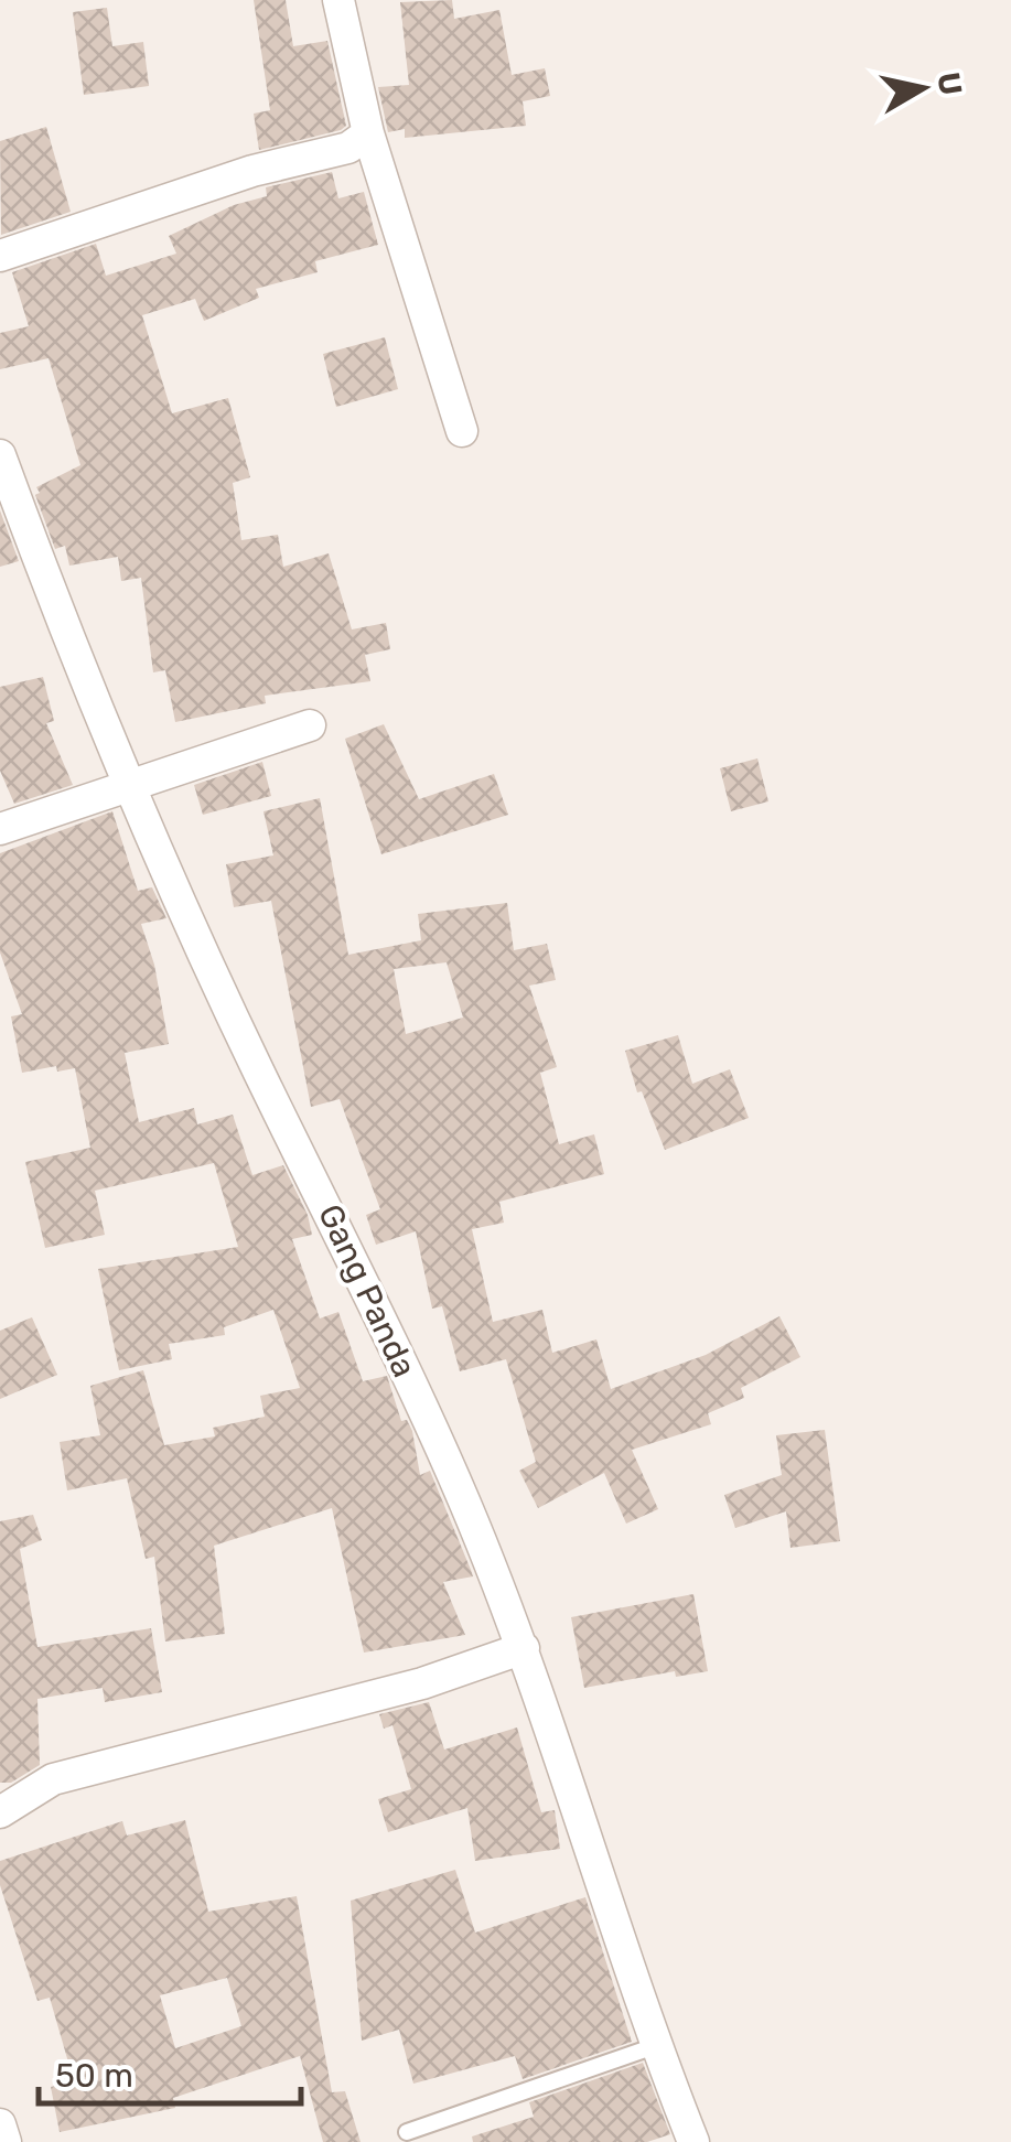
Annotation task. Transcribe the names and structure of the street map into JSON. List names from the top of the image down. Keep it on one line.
{"streets":{"street":["Gang Panda"]},"scale_bar":"50 m","north":"right"}
